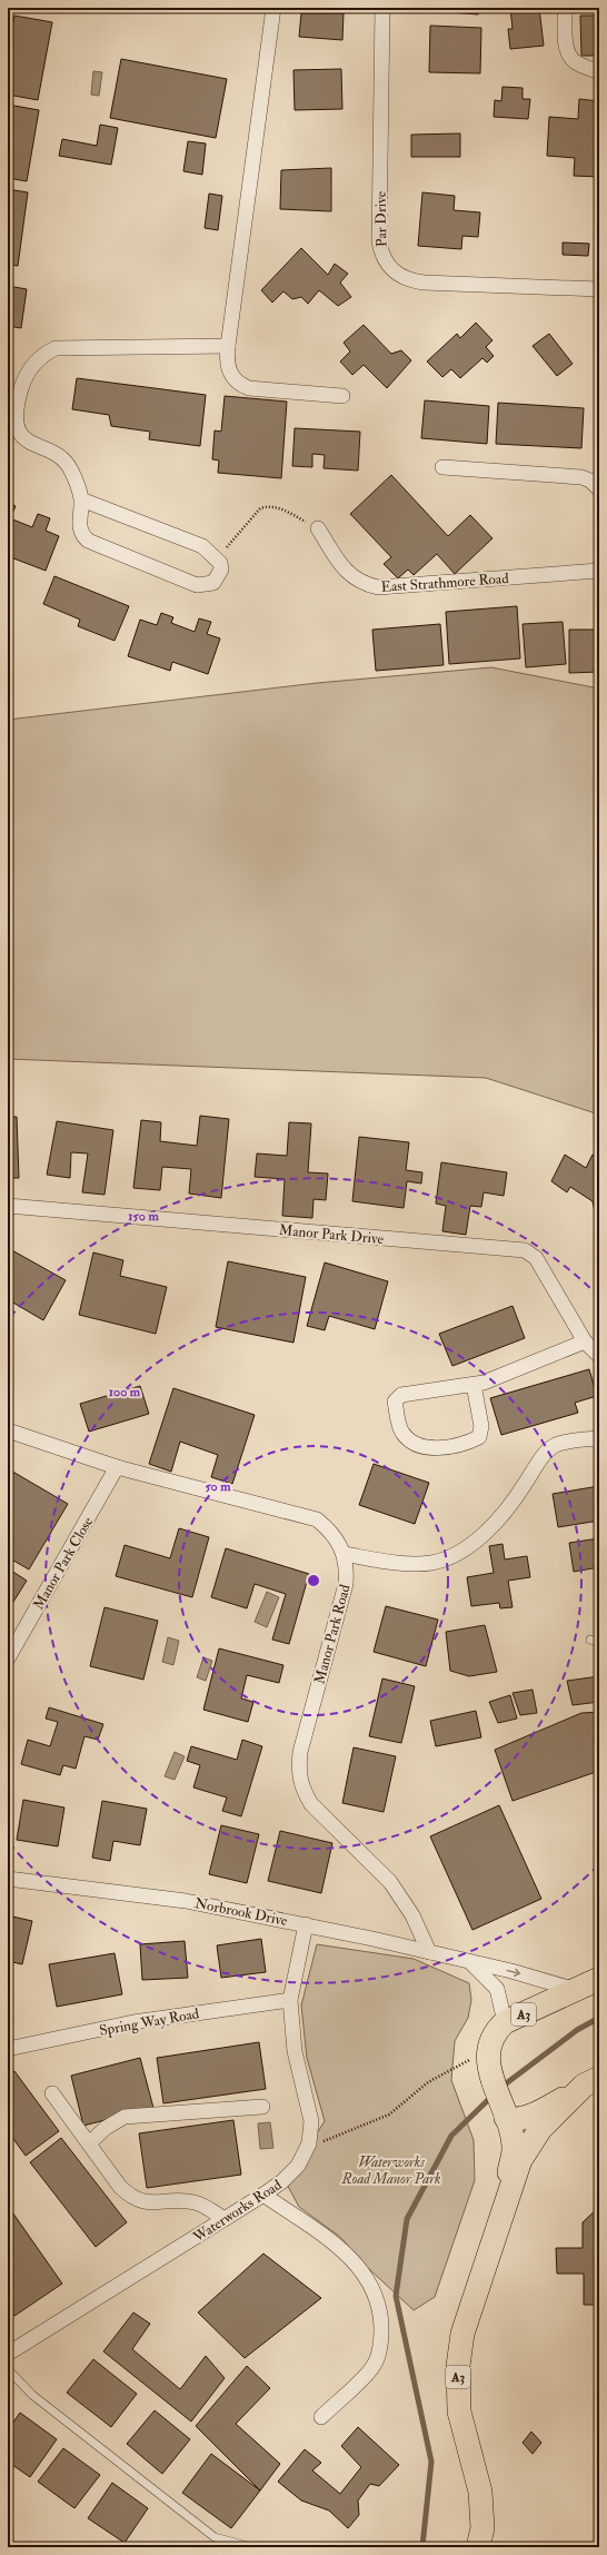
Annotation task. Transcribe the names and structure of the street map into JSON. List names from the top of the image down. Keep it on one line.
{"streets":{"main road":["A3"],"street":["Par Drive","East Strathmore Road","Manor Park Drive","Manor Park Close","Manor Park Road","Norbrook Drive","Spring Way Road","Waterworks Road"]},"crossings":[["Manor Park Close","Manor Park Road"],["Manor Park Road","Norbrook Drive"],["Norbrook Drive","A3"],["Norbrook Drive","Waterworks Road"],["Spring Way Road","Waterworks Road"]],"parks":["Waterworks Road Manor Park"],"rings":["150 m","100 m","50 m"]}
